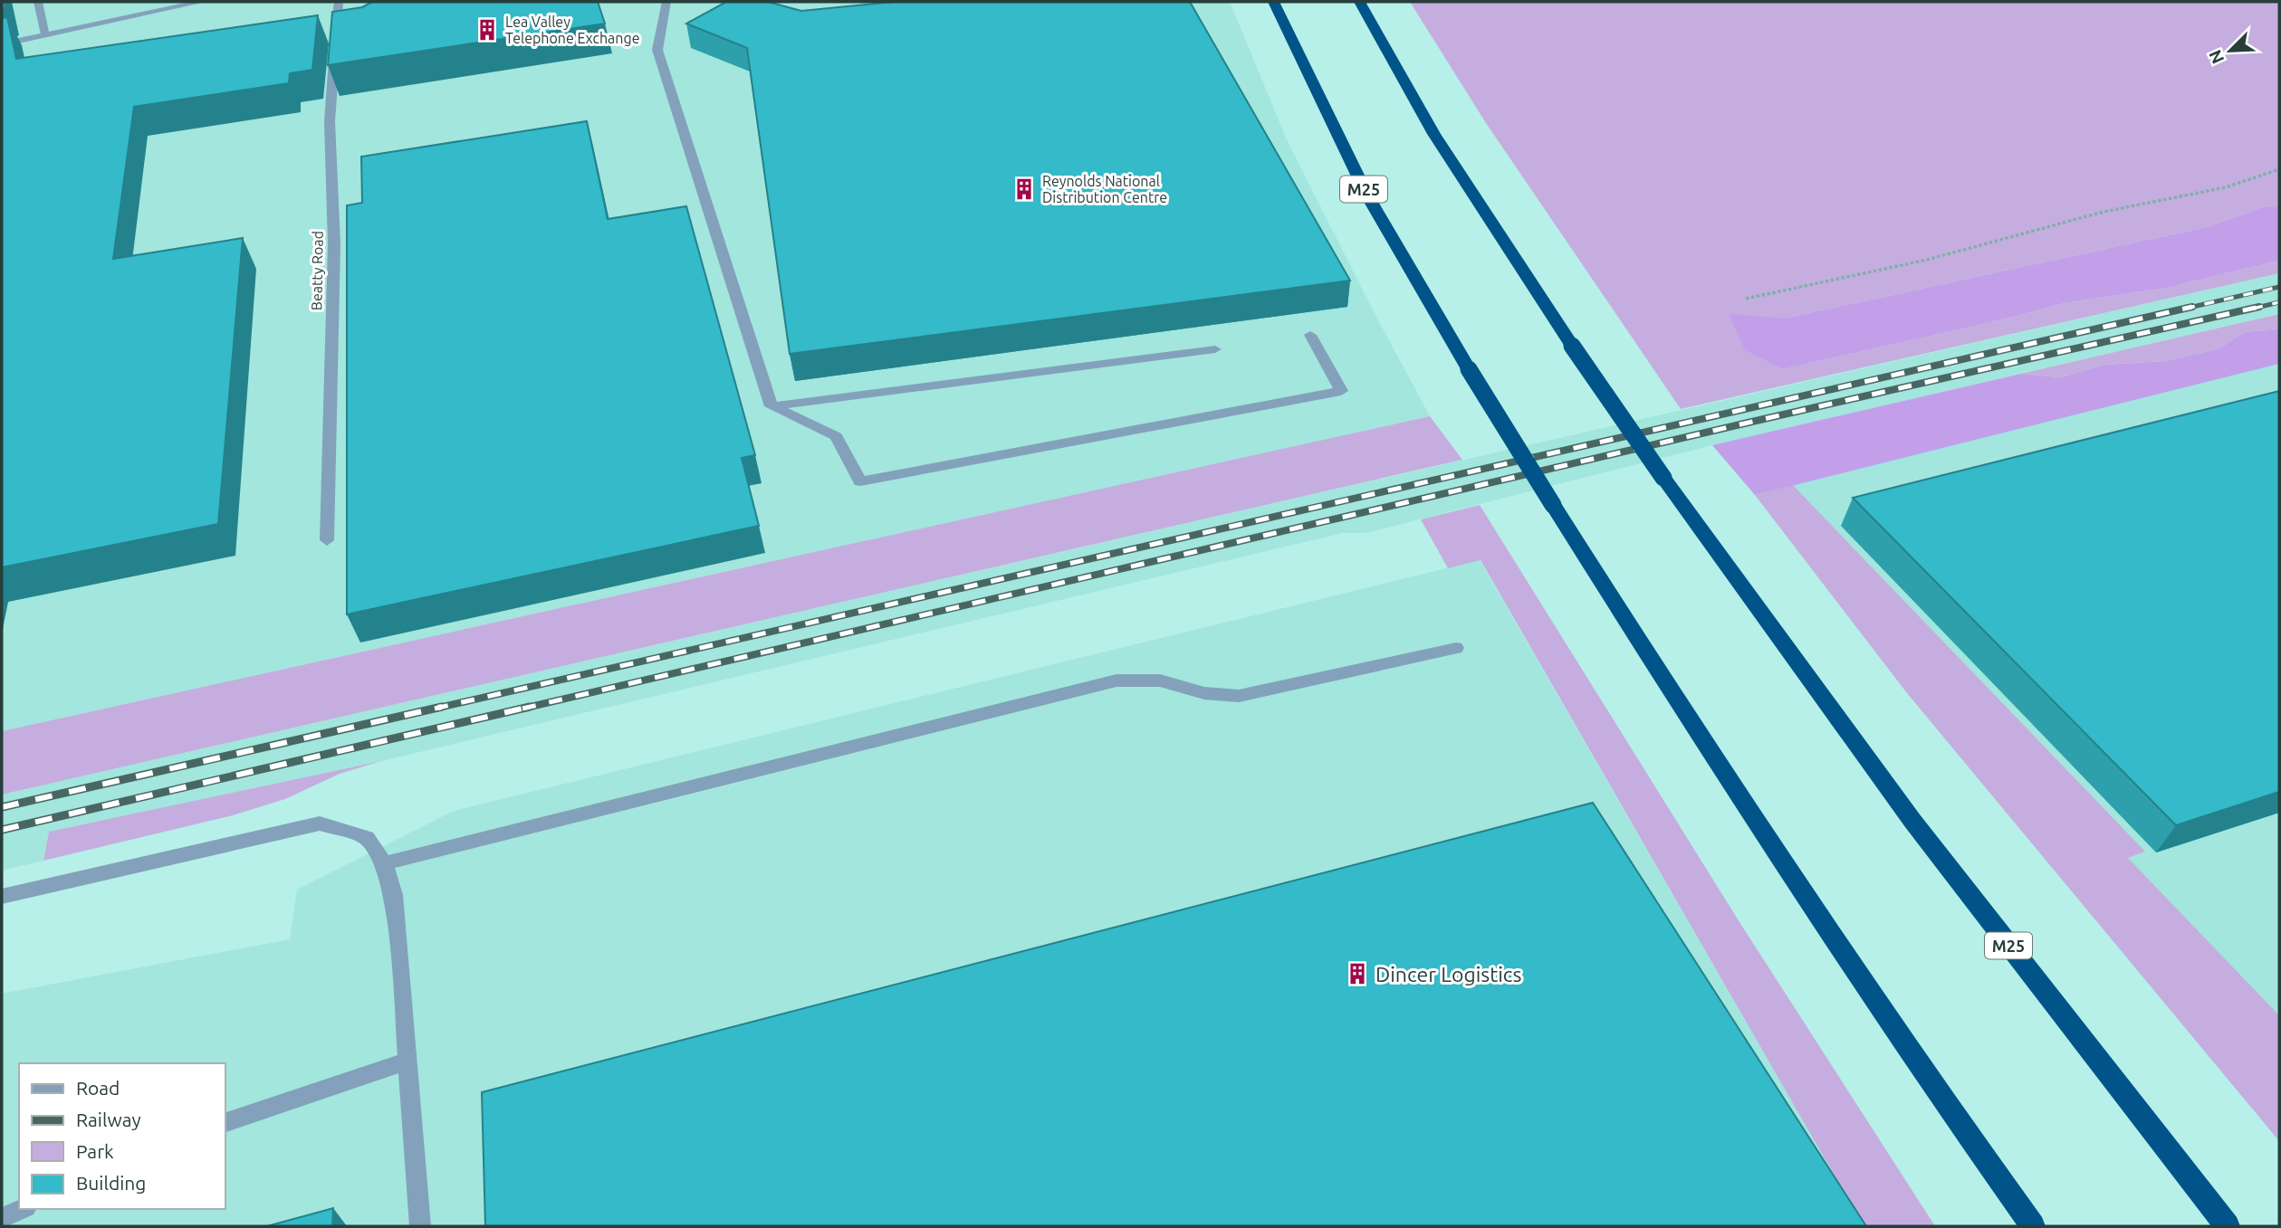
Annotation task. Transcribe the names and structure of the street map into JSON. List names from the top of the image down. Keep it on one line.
{"streets":{"highway":["M25"],"street":["Beatty Road"]},"places":{"building":["Lea Valley Telephone Exchange","Reynolds National Distribution Centre","Dincer Logistics"]},"legend":["Road","Railway","Park","Building"],"north":"bottom left"}
